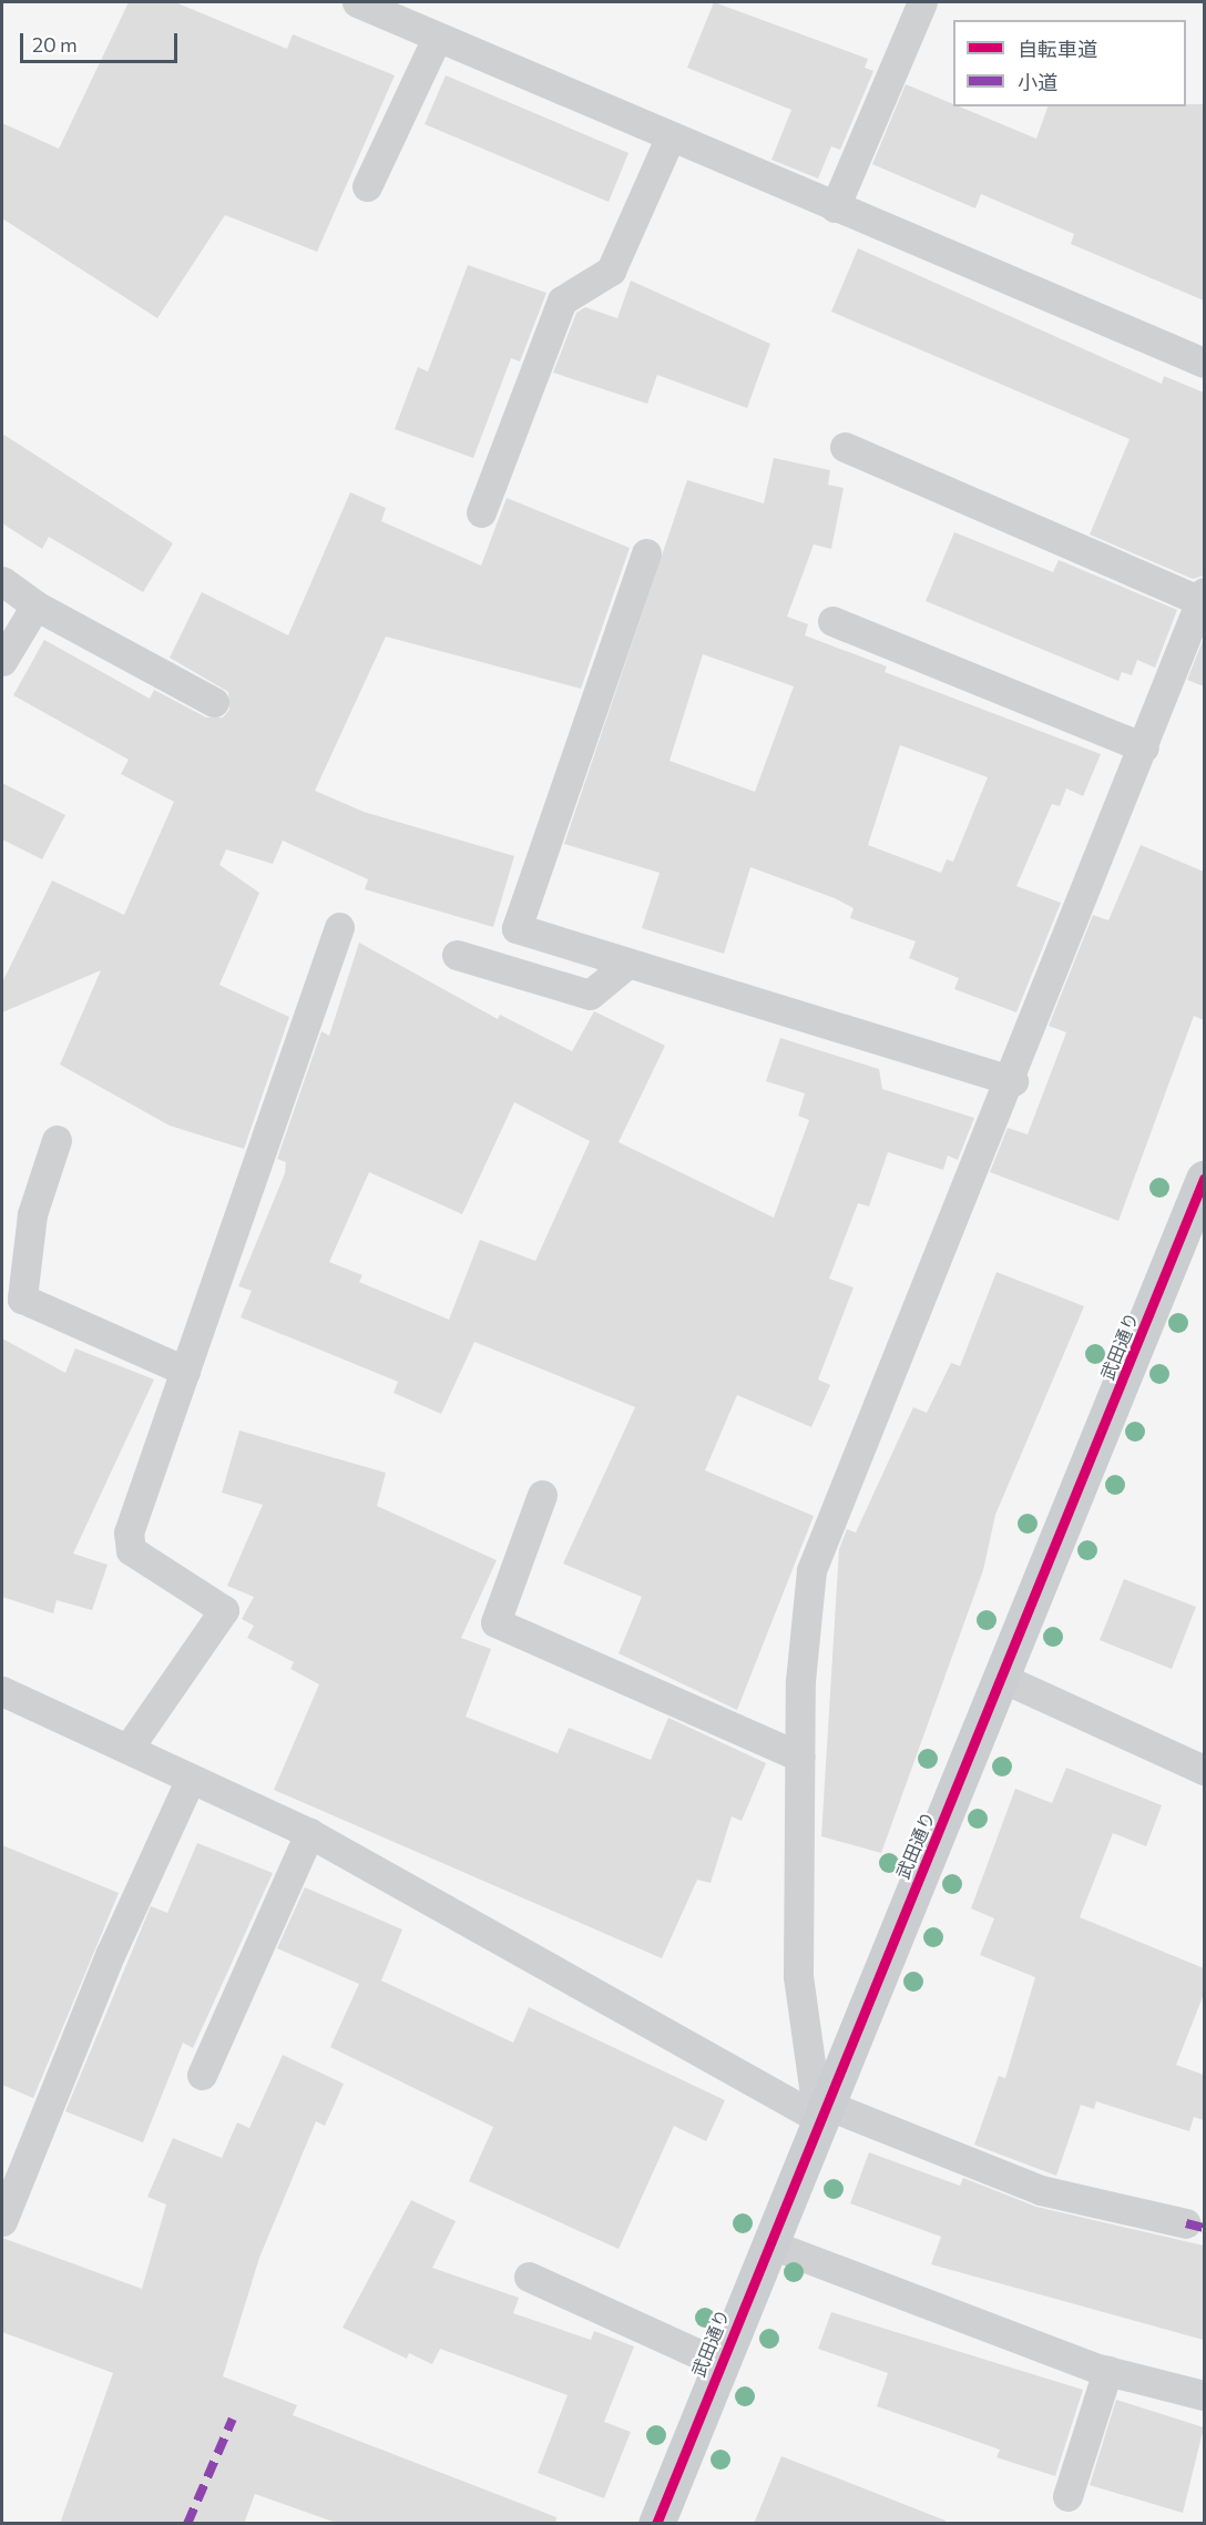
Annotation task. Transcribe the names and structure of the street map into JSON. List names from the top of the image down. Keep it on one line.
{"streets":{"main road":["武田通り"]},"legend":["自転車道","小道"],"scale_bar":"20 m"}
